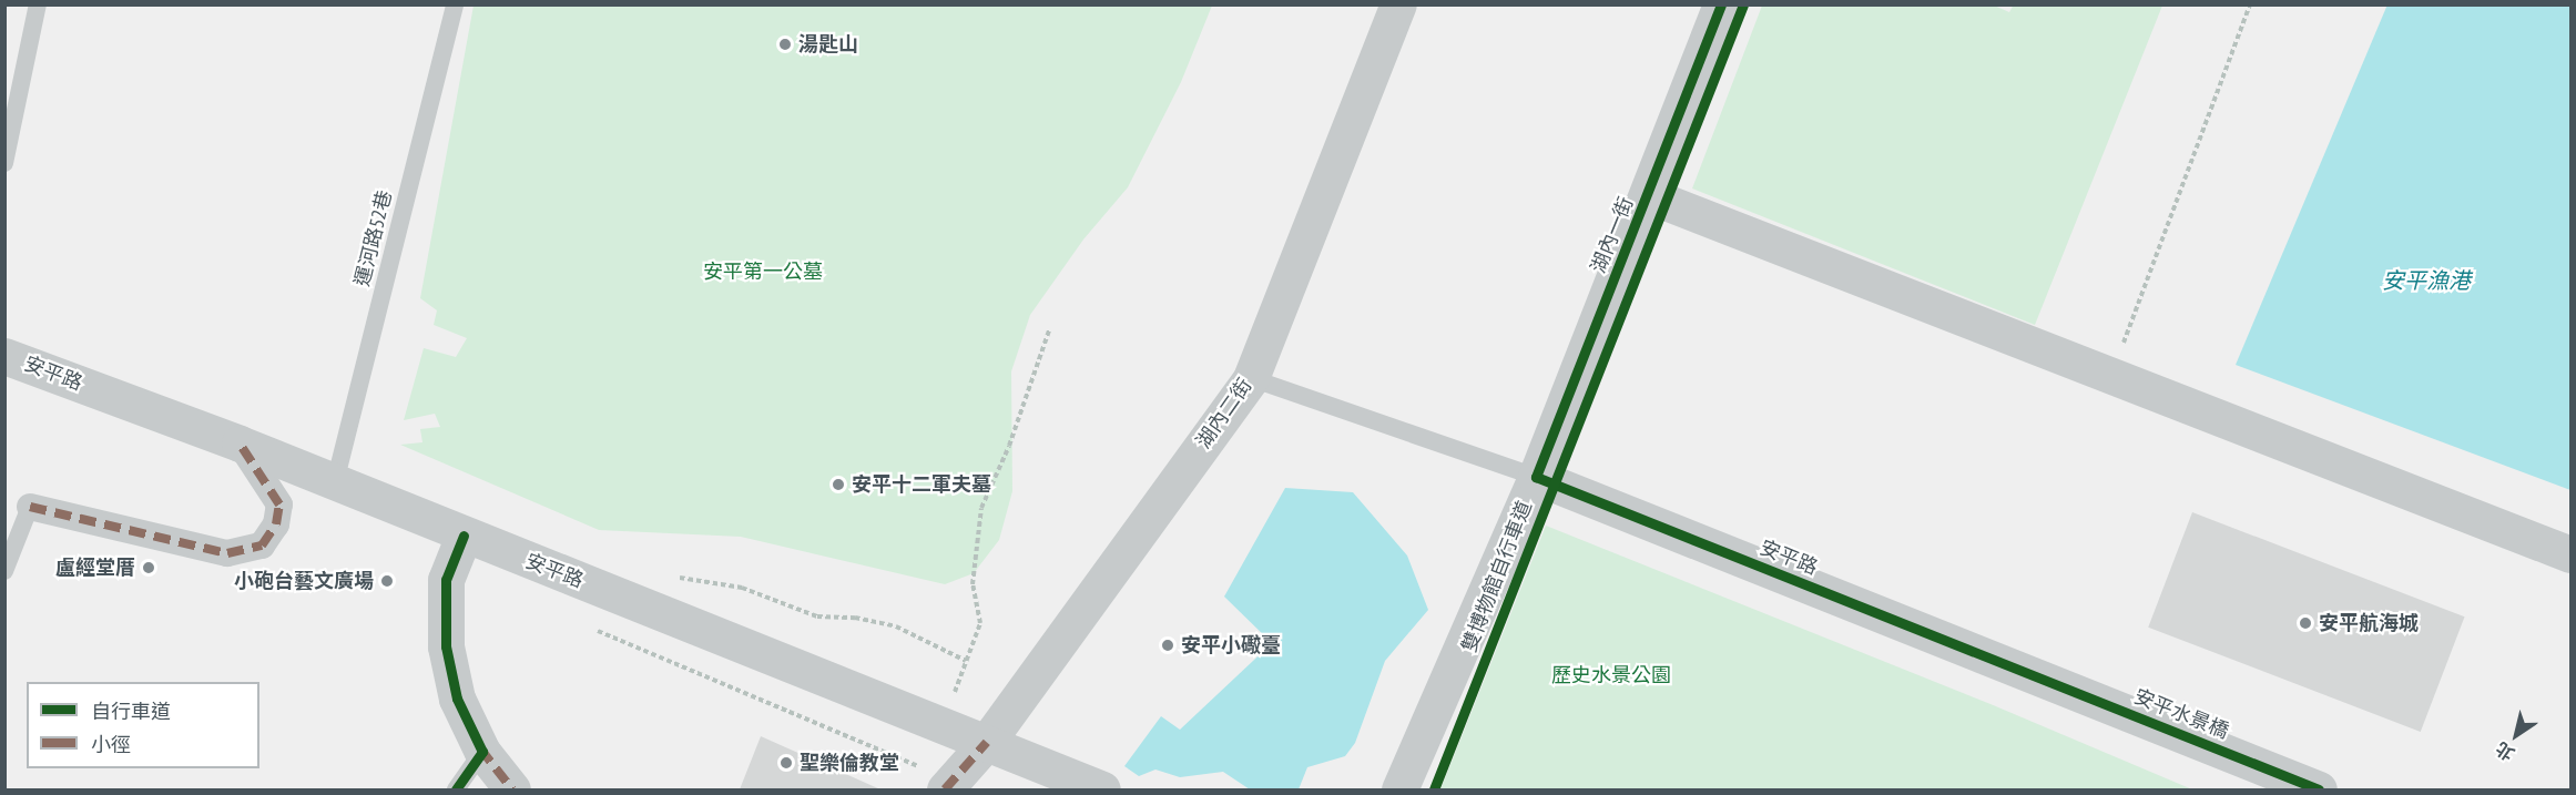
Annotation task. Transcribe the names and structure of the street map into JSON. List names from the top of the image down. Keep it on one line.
{"streets":{"street":["湖內一街","安平路","湖內二街","安平水景橋"],"lane":["運河路52巷"],"cycle path":["雙博物館自行車道"]},"crossings":[["湖內一街","安平路"],["運河路52巷","安平路"],["安平路","湖內二街"],["安平路","安平水景橋"]],"water":["安平漁港"],"parks":["安平第一公墓","歷史水景公園"],"places":["湯匙山","安平十二軍夫墓","盧經堂厝","小砲台藝文廣場","安平航海城","安平小礮臺","聖樂倫教堂"],"legend":["自行車道","小徑"],"north":"bottom left"}
